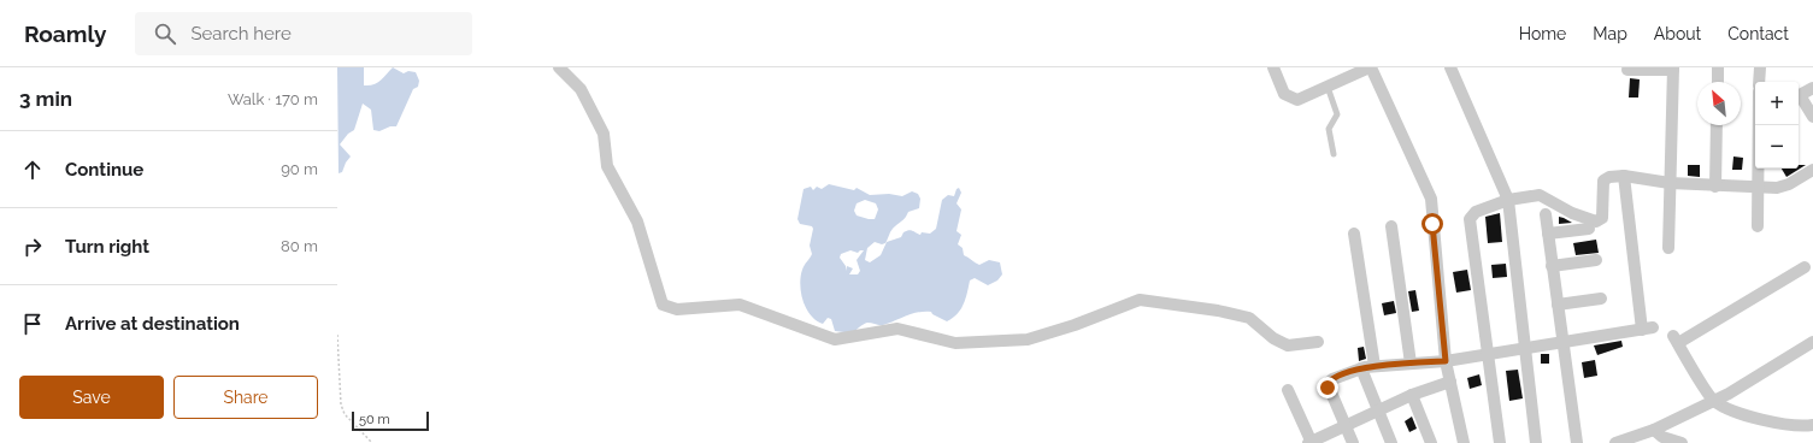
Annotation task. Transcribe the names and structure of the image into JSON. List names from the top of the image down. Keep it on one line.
{"scale_bar":"50 m","north":"top left","page":{"header":"Roamly","search":"Search here","nav":["Home","Map","About","Contact"],"heading":["3 min","Walk · 170 m"],"map_buttons":["+","−"],"list":[["Continue","90 m"],["Turn right","80 m"],"Arrive at destination"],"buttons":["Save","Share"],"scale":"50 m"}}
